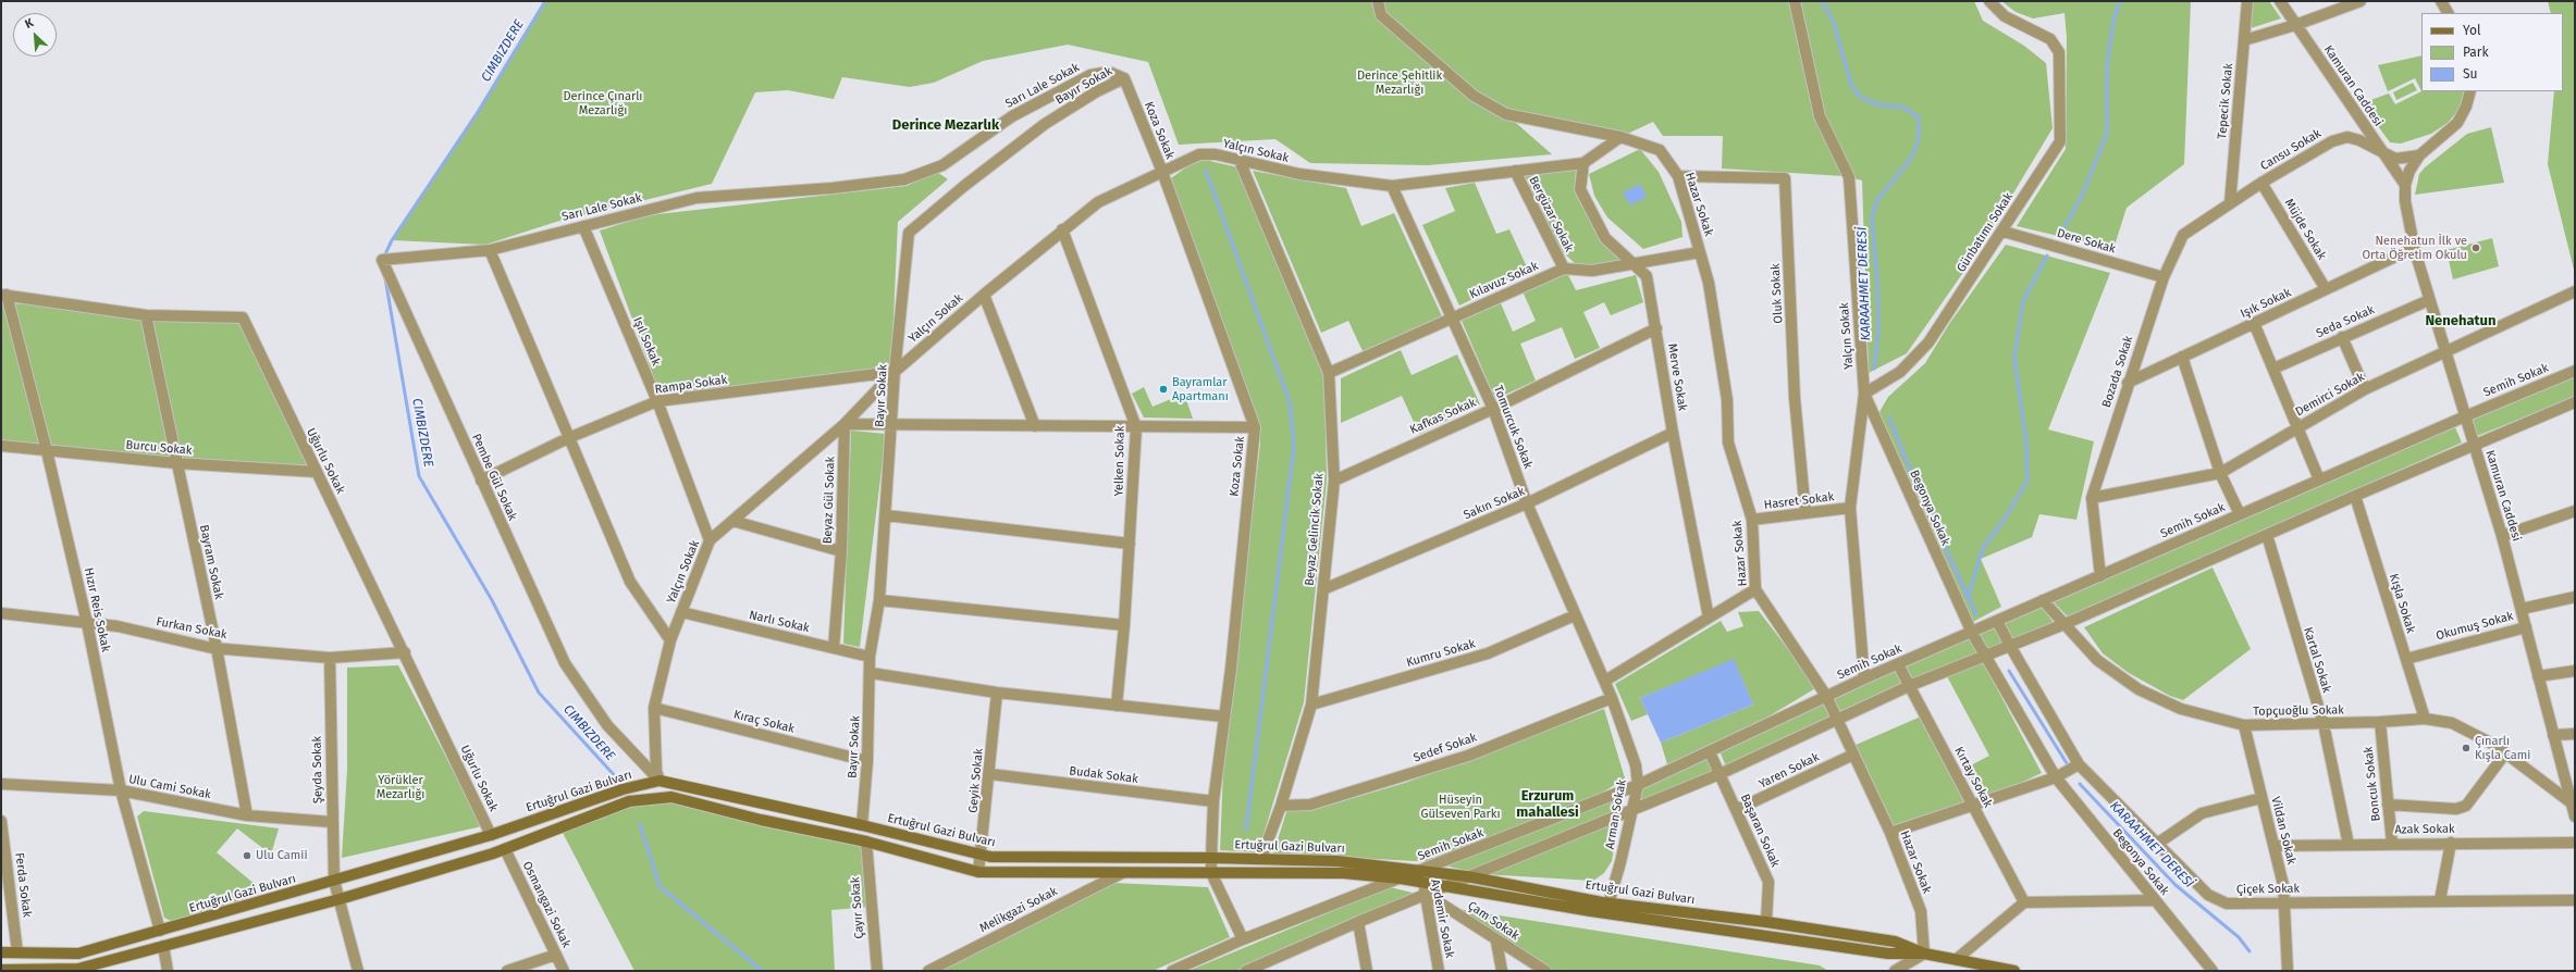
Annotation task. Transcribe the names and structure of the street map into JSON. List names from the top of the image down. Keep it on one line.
{"streets":{"main road":["Ertuğrul Gazi Bulvarı"],"street":["Sarı Lale Sokak","Bayır Sokak","Kamuran Caddesi","Tepecik Sokak","Koza Sokak","Cansu Sokak","Yalçın Sokak","Hazar Sokak","Bergüzar Sokak","Müjde Sokak","Günbatımı Sokak","Dere Sokak","Kılavuz Sokak","Oluk Sokak","Işık Sokak","Seda Sokak","Işıl Sokak","Bozada Sokak","Merve Sokak","Semih Sokak","Rampa Sokak","Demirci Sokak","Kafkas Sokak","Tomurcuk Sokak","Burcu Sokak","Uğurlu Sokak","Yelken Sokak","Pembe Gül Sokak","Beyaz Gül Sokak","Hasret Sokak","Sakın Sokak","Begonya Sokak","Beyaz Gelincik Sokak","Bayram Sokak","Kışla Sokak","Hızır Reis Sokak","Narlı Sokak","Okumuş Sokak","Furkan Sokak","Kumru Sokak","Kartal Sokak","Topçuoğlu Sokak","Kıraç Sokak","Sedef Sokak","Şeyda Sokak","Yaren Sokak","Budak Sokak","Kırtay Sokak","Geyik Sokak","Boncuk Sokak","Ulu Cami Sokak","Arman Sokak","Azak Sokak","Başaran Sokak","Vildan Sokak","Ferda Sokak","Çiçek Sokak","Osmangazi Sokak","Çayır Sokak","Melikgazi Sokak","Aydemir Sokak","Çam Sokak"]},"crossings":[["Sarı Lale Sokak","Bayır Sokak"],["Sarı Lale Sokak","Koza Sokak"],["Sarı Lale Sokak","Işıl Sokak"],["Sarı Lale Sokak","Pembe Gül Sokak"],["Bayır Sokak","Koza Sokak"],["Bayır Sokak","Yalçın Sokak"],["Bayır Sokak","Rampa Sokak"],["Bayır Sokak","Narlı Sokak"],["Bayır Sokak","Kıraç Sokak"],["Bayır Sokak","Ertuğrul Gazi Bulvarı"],["Kamuran Caddesi","Cansu Sokak"],["Kamuran Caddesi","Işık Sokak"],["Kamuran Caddesi","Seda Sokak"],["Kamuran Caddesi","Semih Sokak"],["Kamuran Caddesi","Demirci Sokak"],["Kamuran Caddesi","Okumuş Sokak"],["Kamuran Caddesi","Topçuoğlu Sokak"],["Tepecik Sokak","Cansu Sokak"],["Tepecik Sokak","Bozada Sokak"],["Koza Sokak","Yalçın Sokak"],["Koza Sokak","Budak Sokak"],["Koza Sokak","Ertuğrul Gazi Bulvarı"],["Cansu Sokak","Müjde Sokak"],["Cansu Sokak","Bozada Sokak"],["Yalçın Sokak","Hazar Sokak"],["Yalçın Sokak","Bergüzar Sokak"],["Yalçın Sokak","Günbatımı Sokak"],["Yalçın Sokak","Kılavuz Sokak"],["Yalçın Sokak","Oluk Sokak"],["Yalçın Sokak","Işıl Sokak"],["Yalçın Sokak","Merve Sokak"],["Yalçın Sokak","Semih Sokak"],["Yalçın Sokak","Rampa Sokak"],["Yalçın Sokak","Tomurcuk Sokak"],["Yalçın Sokak","Yelken Sokak"],["Yalçın Sokak","Pembe Gül Sokak"],["Yalçın Sokak","Beyaz Gül Sokak"],["Yalçın Sokak","Hasret Sokak"],["Yalçın Sokak","Begonya Sokak"],["Yalçın Sokak","Beyaz Gelincik Sokak"],["Yalçın Sokak","Narlı Sokak"],["Yalçın Sokak","Kıraç Sokak"],["Yalçın Sokak","Ertuğrul Gazi Bulvarı"],["Hazar Sokak","Kılavuz Sokak"],["Hazar Sokak","Oluk Sokak"],["Hazar Sokak","Merve Sokak"],["Hazar Sokak","Semih Sokak"],["Hazar Sokak","Hasret Sokak"],["Hazar Sokak","Yaren Sokak"],["Hazar Sokak","Ertuğrul Gazi Bulvarı"],["Bergüzar Sokak","Kılavuz Sokak"],["Müjde Sokak","Işık Sokak"],["Günbatımı Sokak","Dere Sokak"],["Günbatımı Sokak","Begonya Sokak"],["Dere Sokak","Bozada Sokak"],["Kılavuz Sokak","Oluk Sokak"],["Kılavuz Sokak","Merve Sokak"],["Kılavuz Sokak","Tomurcuk Sokak"],["Kılavuz Sokak","Beyaz Gelincik Sokak"],["Oluk Sokak","Merve Sokak"],["Oluk Sokak","Hasret Sokak"],["Işık Sokak","Bozada Sokak"],["Işıl Sokak","Rampa Sokak"],["Bozada Sokak","Semih Sokak"],["Bozada Sokak","Demirci Sokak"],["Merve Sokak","Kafkas Sokak"],["Merve Sokak","Sakın Sokak"],["Semih Sokak","Begonya Sokak"],["Semih Sokak","Topçuoğlu Sokak"],["Semih Sokak","Kırtay Sokak"],["Semih Sokak","Ertuğrul Gazi Bulvarı"],["Semih Sokak","Arman Sokak"],["Semih Sokak","Başaran Sokak"],["Semih Sokak","Çiçek Sokak"],["Semih Sokak","Aydemir Sokak"],["Rampa Sokak","Pembe Gül Sokak"],["Kafkas Sokak","Tomurcuk Sokak"],["Kafkas Sokak","Beyaz Gelincik Sokak"],["Tomurcuk Sokak","Sakın Sokak"],["Tomurcuk Sokak","Kumru Sokak"],["Tomurcuk Sokak","Arman Sokak"],["Burcu Sokak","Uğurlu Sokak"],["Burcu Sokak","Bayram Sokak"],["Burcu Sokak","Hızır Reis Sokak"],["Uğurlu Sokak","Bayram Sokak"],["Uğurlu Sokak","Hızır Reis Sokak"],["Uğurlu Sokak","Furkan Sokak"],["Uğurlu Sokak","Ertuğrul Gazi Bulvarı"],["Pembe Gül Sokak","Ertuğrul Gazi Bulvarı"],["Beyaz Gül Sokak","Narlı Sokak"],["Sakın Sokak","Beyaz Gelincik Sokak"],["Begonya Sokak","Çiçek Sokak"],["Beyaz Gelincik Sokak","Kumru Sokak"],["Beyaz Gelincik Sokak","Sedef Sokak"],["Beyaz Gelincik Sokak","Ertuğrul Gazi Bulvarı"],["Bayram Sokak","Furkan Sokak"],["Bayram Sokak","Ulu Cami Sokak"],["Kışla Sokak","Okumuş Sokak"],["Kışla Sokak","Topçuoğlu Sokak"],["Hızır Reis Sokak","Furkan Sokak"],["Hızır Reis Sokak","Ulu Cami Sokak"],["Hızır Reis Sokak","Ertuğrul Gazi Bulvarı"],["Furkan Sokak","Şeyda Sokak"],["Kartal Sokak","Topçuoğlu Sokak"],["Kartal Sokak","Azak Sokak"],["Topçuoğlu Sokak","Boncuk Sokak"],["Topçuoğlu Sokak","Vildan Sokak"],["Sedef Sokak","Arman Sokak"],["Şeyda Sokak","Ulu Cami Sokak"],["Şeyda Sokak","Ertuğrul Gazi Bulvarı"],["Yaren Sokak","Başaran Sokak"],["Budak Sokak","Geyik Sokak"],["Geyik Sokak","Ertuğrul Gazi Bulvarı"],["Boncuk Sokak","Azak Sokak"],["Ertuğrul Gazi Bulvarı","Arman Sokak"],["Ertuğrul Gazi Bulvarı","Başaran Sokak"],["Ertuğrul Gazi Bulvarı","Ferda Sokak"],["Ertuğrul Gazi Bulvarı","Osmangazi Sokak"],["Ertuğrul Gazi Bulvarı","Çayır Sokak"],["Ertuğrul Gazi Bulvarı","Melikgazi Sokak"],["Ertuğrul Gazi Bulvarı","Aydemir Sokak"],["Azak Sokak","Vildan Sokak"],["Vildan Sokak","Çiçek Sokak"],["Aydemir Sokak","Çam Sokak"]],"districts":["Derince Mezarlık","Nenehatun","Erzurum mahallesi"],"water":["CIMBIZDERE","KARAAHMET DERESİ"],"parks":["Derince Şehitlik Mezarlığı","Derince Çınarlı Mezarlığı","Yörükler Mezarlığı","Hüseyin Gülseven Parkı"],"places":["Nenehatun İlk ve Orta Öğretim Okulu","Bayramlar Apartmanı","Çınarlı Kışla Cami","Ulu Camii"],"legend":["Yol","Park","Su"],"north":"top left"}
